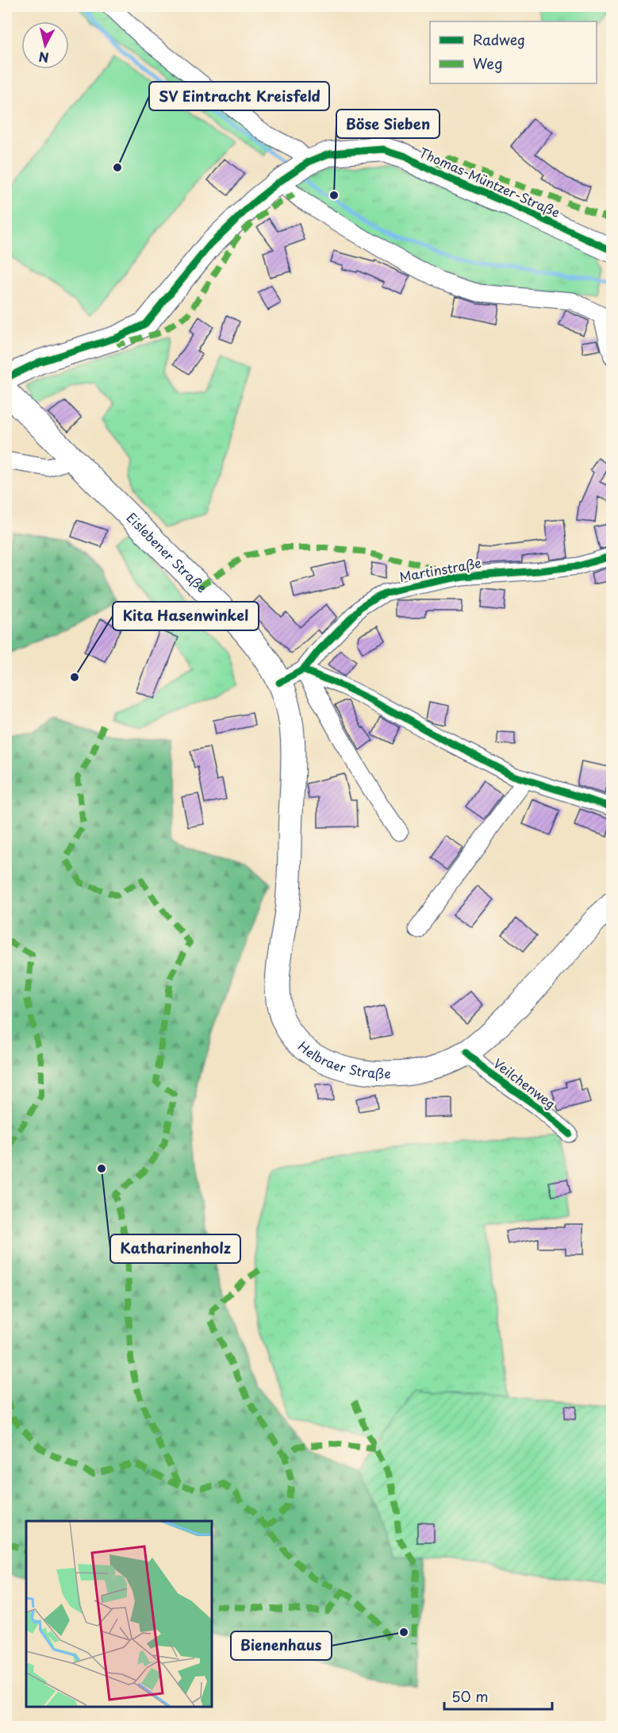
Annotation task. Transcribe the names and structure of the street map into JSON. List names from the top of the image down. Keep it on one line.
{"streets":{"main road":["Thomas-Müntzer-Straße","Eislebener Straße","Helbraer Straße"],"street":["Martinstraße","Veilchenweg"]},"crossings":[["Eislebener Straße","Martinstraße"],["Eislebener Straße","Helbraer Straße"],["Helbraer Straße","Veilchenweg"]],"places":["SV Eintracht Kreisfeld","Böse Sieben","Kita Hasenwinkel","Katharinenholz","Bienenhaus"],"legend":["Radweg","Weg"],"scale_bar":"50 m","north":"bottom"}
